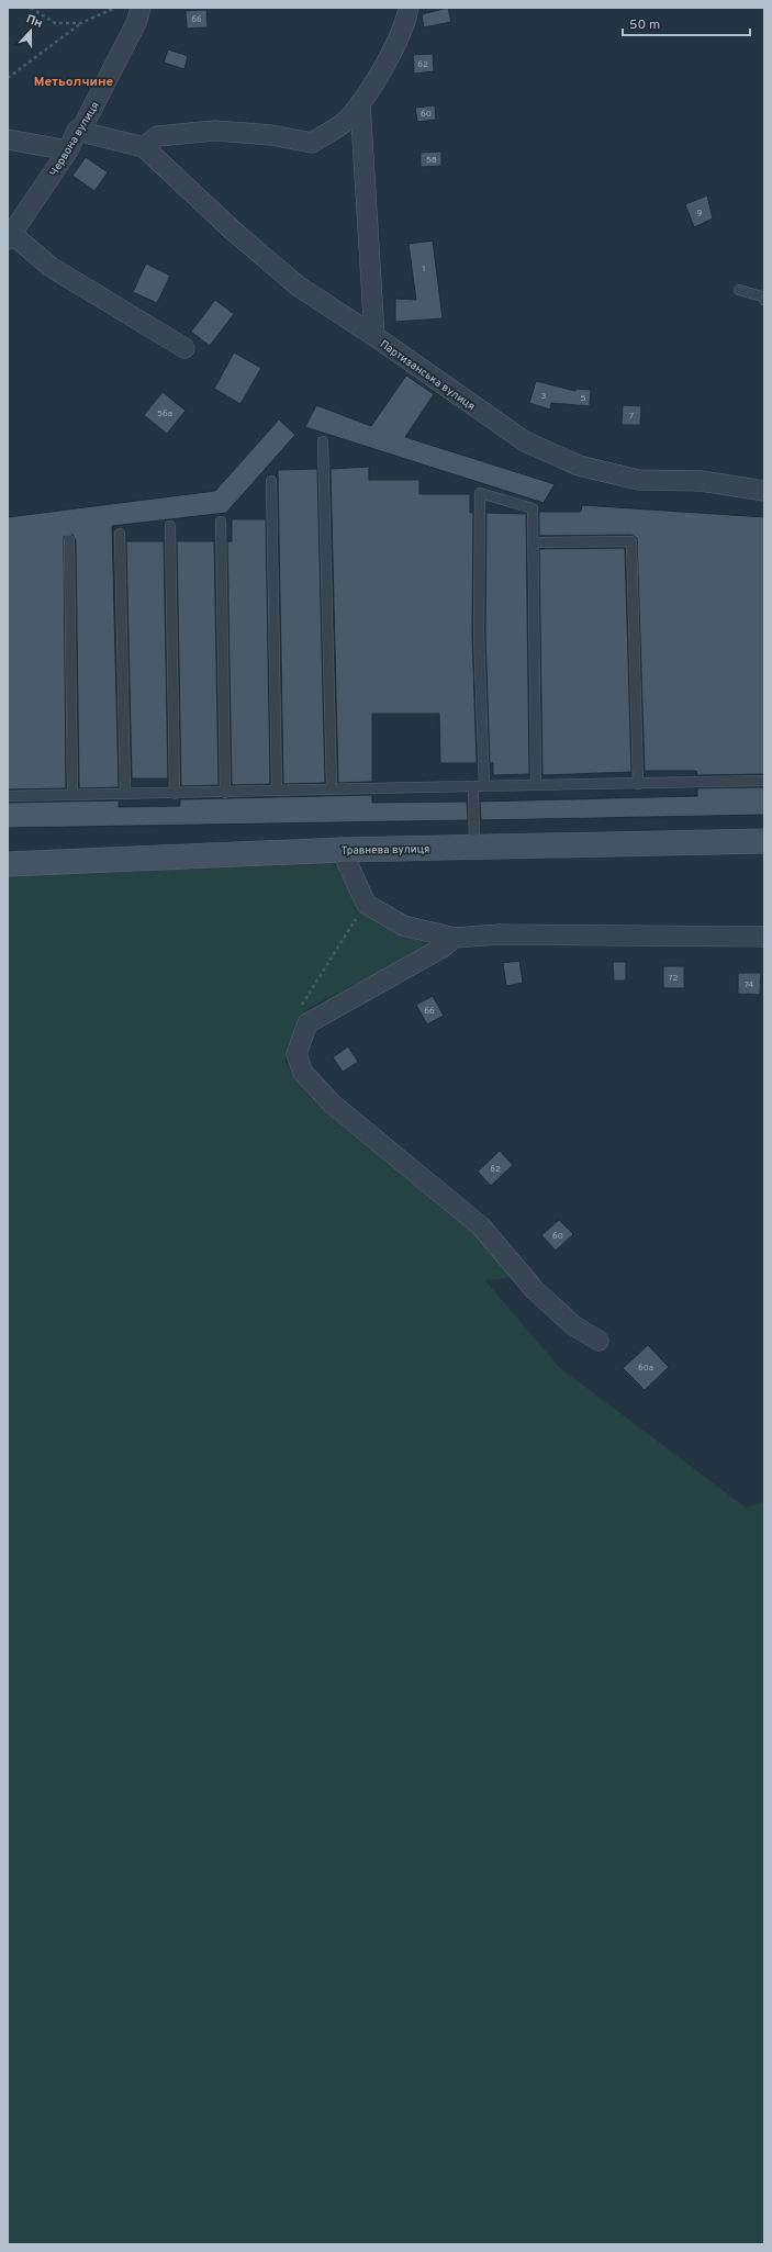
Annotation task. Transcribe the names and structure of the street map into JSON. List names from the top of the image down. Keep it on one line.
{"streets":{"street":["Червона вулиця","Партизанська вулиця","Травнева вулиця"]},"districts":["Метьолчине"],"house_numbers":["66","62","60","58","9","1","3","5","56а","7","72","74","66","62","60","60а"],"scale_bar":"50 m","north":"top"}
